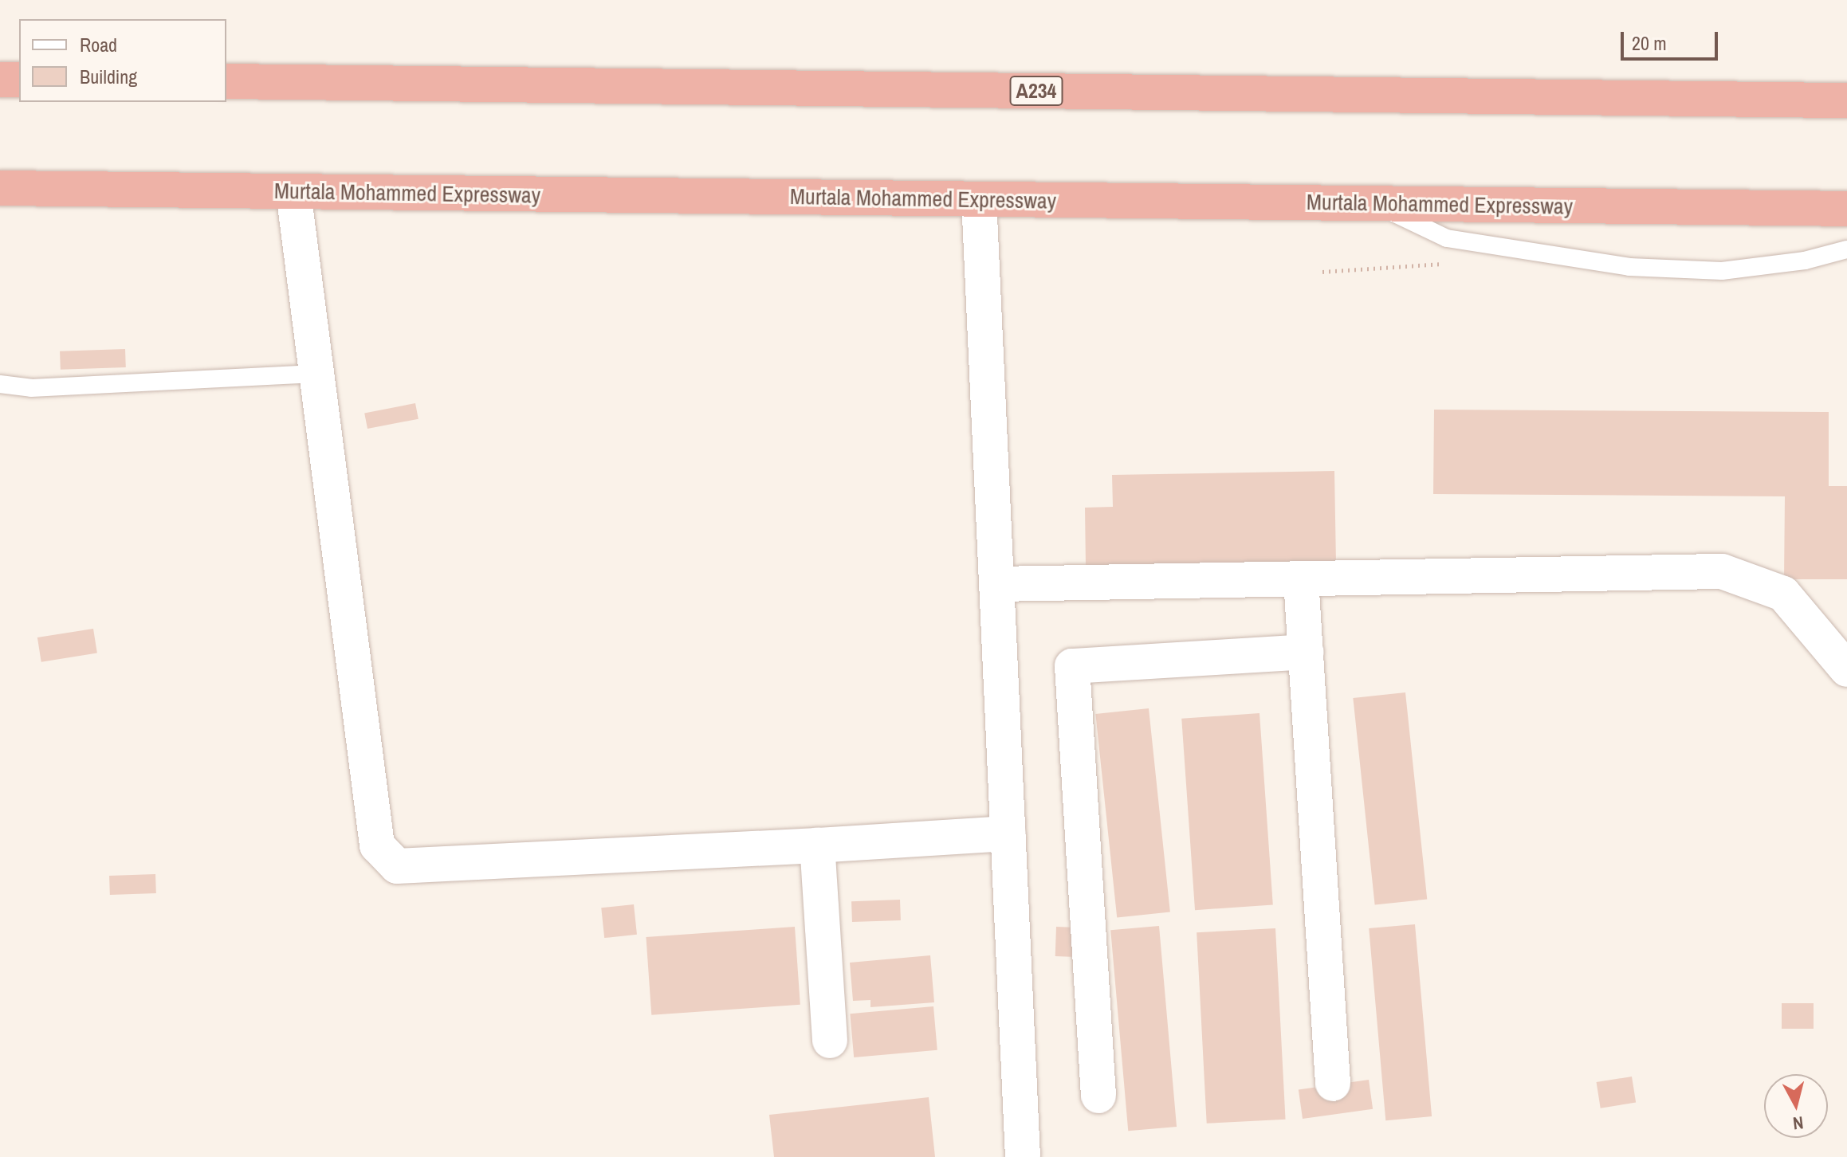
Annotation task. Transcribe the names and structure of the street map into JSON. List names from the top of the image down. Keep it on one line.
{"streets":{"highway":["A234","Murtala Mohammed Expressway"]},"legend":["Road","Building"],"scale_bar":"20 m","north":"bottom"}
